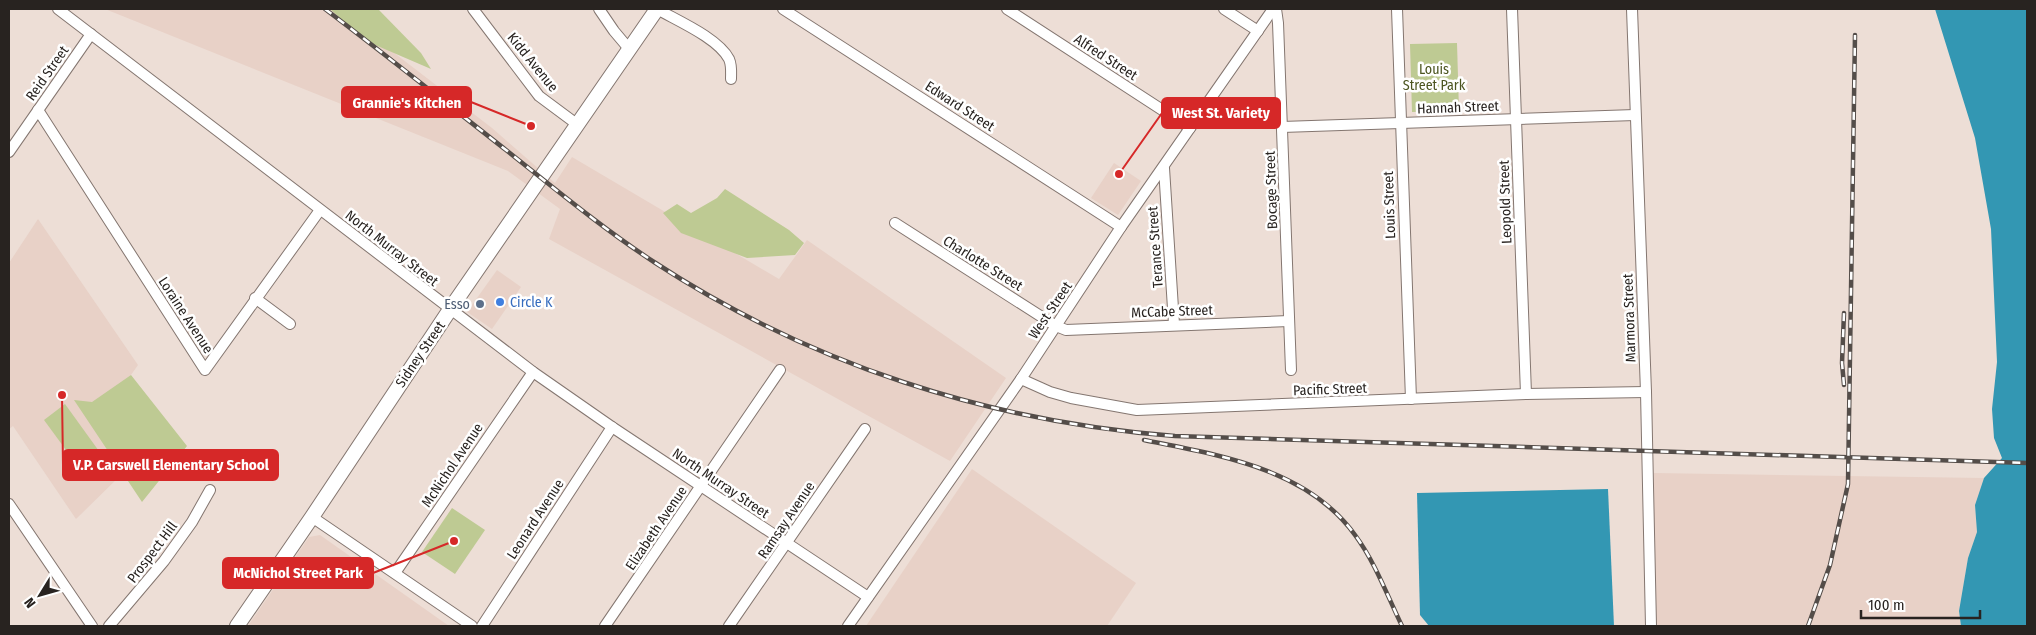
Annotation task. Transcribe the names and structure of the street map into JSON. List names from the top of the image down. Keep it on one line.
{"streets":{"main road":["Sidney Street"],"street":["Alfred Street","Kidd Avenue","Reid Street","Edward Street","Hannah Street","Bocage Street","Leopold Street","Louis Street","Terance Street","North Murray Street","Charlotte Street","West Street","McCabe Street","Loraine Avenue","Marmora Street","Pacific Street","McNichol Avenue","Leonard Avenue","Ramsay Avenue","Elizabeth Avenue","Prospect Hill"]},"crossings":[["Alfred Street","West Street"],["Kidd Avenue","Sidney Street"],["Reid Street","North Murray Street"],["Reid Street","Loraine Avenue"],["Edward Street","West Street"],["Hannah Street","Bocage Street"],["Hannah Street","Leopold Street"],["Hannah Street","Louis Street"],["Hannah Street","Marmora Street"],["Bocage Street","West Street"],["Bocage Street","McCabe Street"],["Leopold Street","Pacific Street"],["Louis Street","Pacific Street"],["Terance Street","West Street"],["Terance Street","McCabe Street"],["North Murray Street","West Street"],["North Murray Street","Loraine Avenue"],["North Murray Street","Sidney Street"],["North Murray Street","McNichol Avenue"],["North Murray Street","Leonard Avenue"],["North Murray Street","Ramsay Avenue"],["North Murray Street","Elizabeth Avenue"],["Charlotte Street","West Street"],["Charlotte Street","McCabe Street"],["West Street","McCabe Street"],["West Street","Pacific Street"],["Marmora Street","Pacific Street"]],"parks":["Louis Street Park"],"places":["Grannie's Kitchen","West St. Variety","Circle K","Esso","V.P. Carswell Elementary School","McNichol Street Park"],"scale_bar":"100 m","north":"bottom left"}
